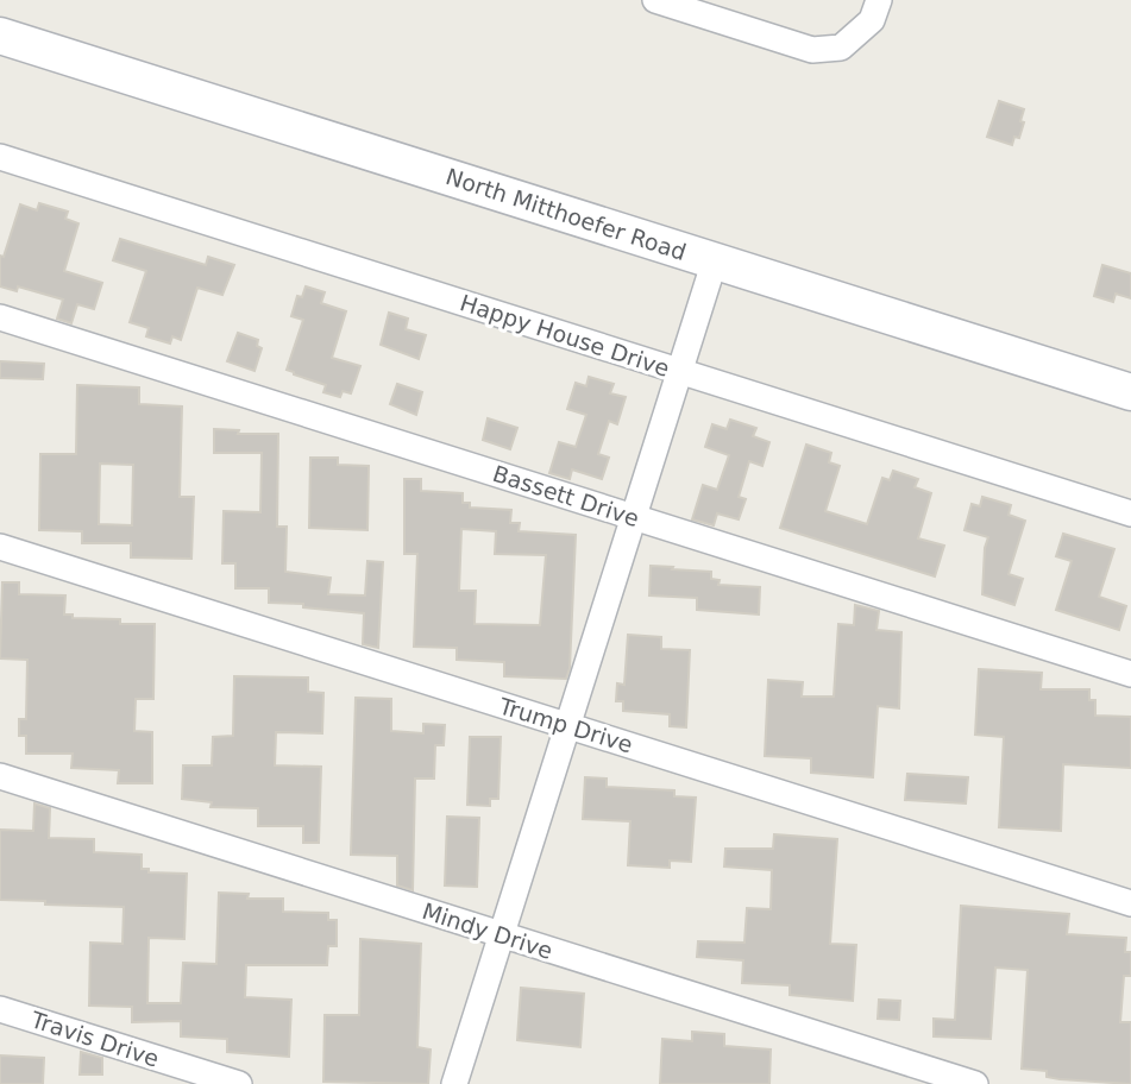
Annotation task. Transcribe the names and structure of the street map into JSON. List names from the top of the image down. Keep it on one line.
{"streets":{"main road":["North Mitthoefer Road"],"street":["Happy House Drive","Bassett Drive","Trump Drive","Mindy Drive","Travis Drive"]}}
